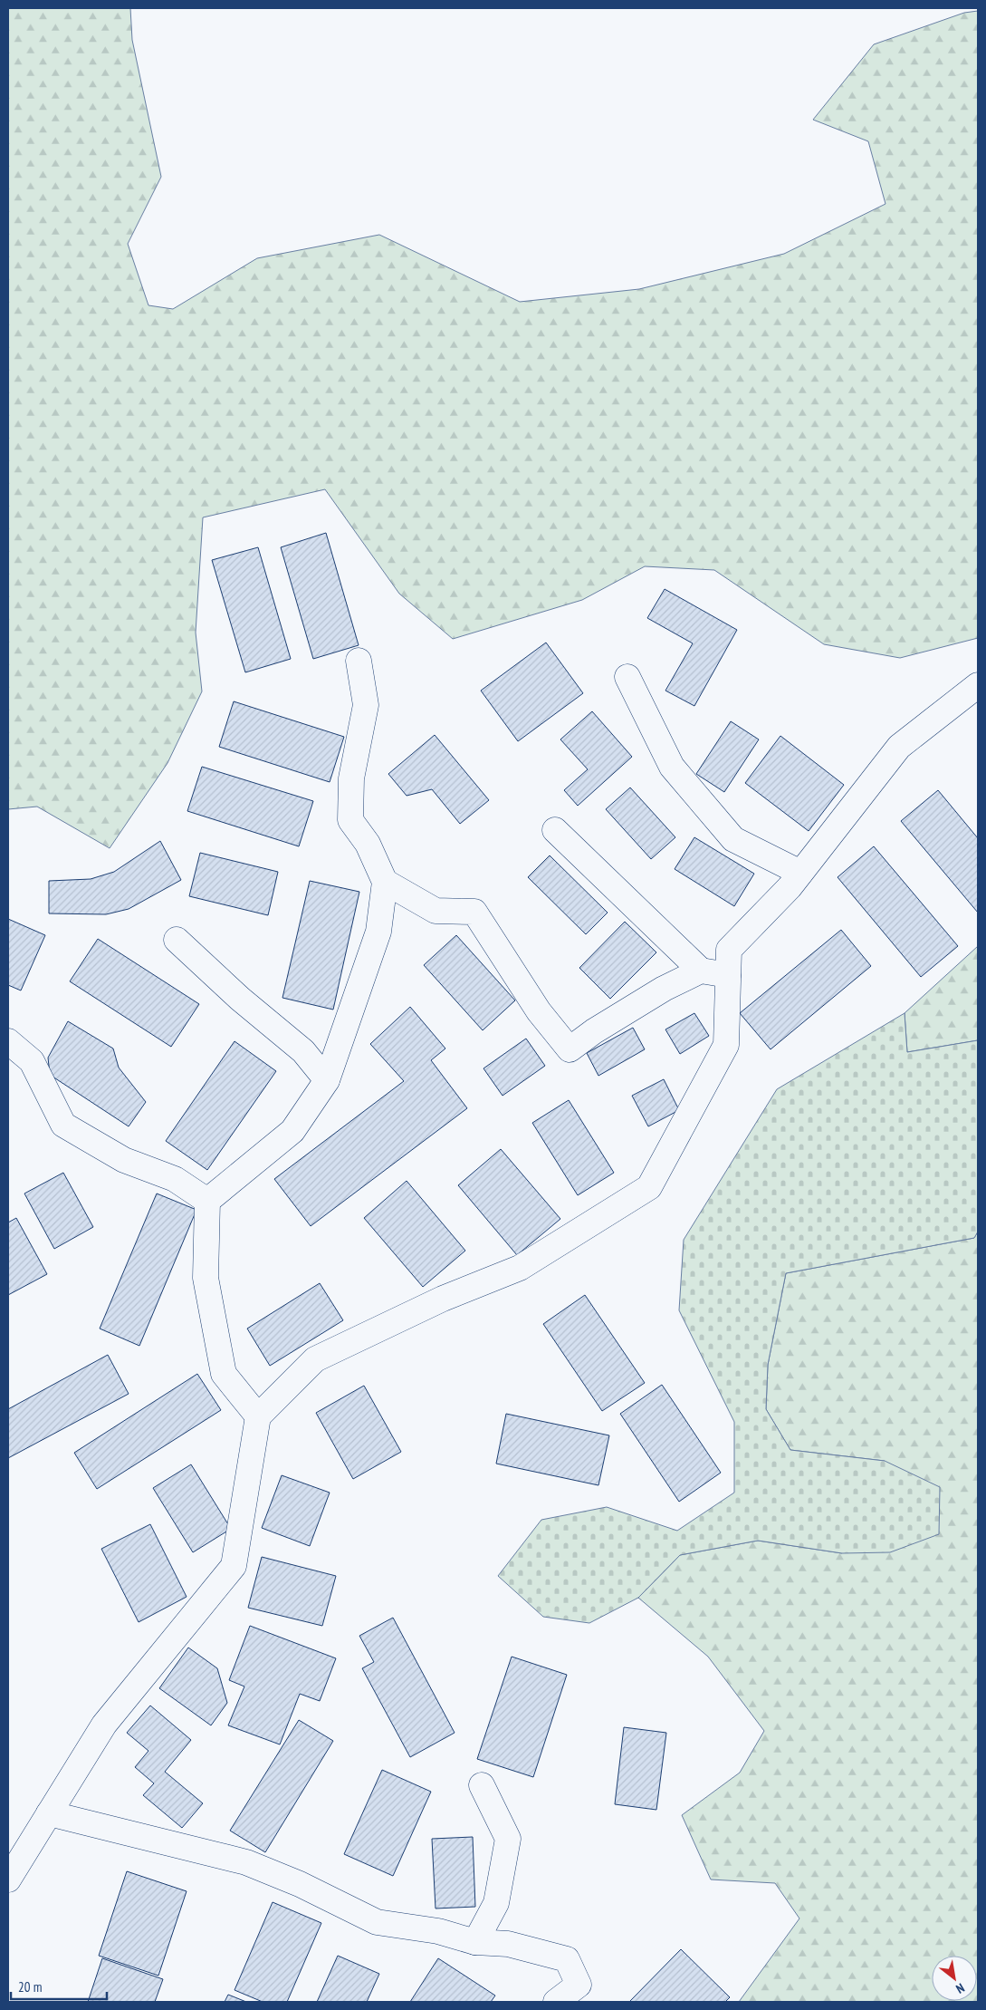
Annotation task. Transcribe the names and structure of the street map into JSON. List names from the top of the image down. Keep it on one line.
{"scale_bar":"20 m","north":"bottom right"}
